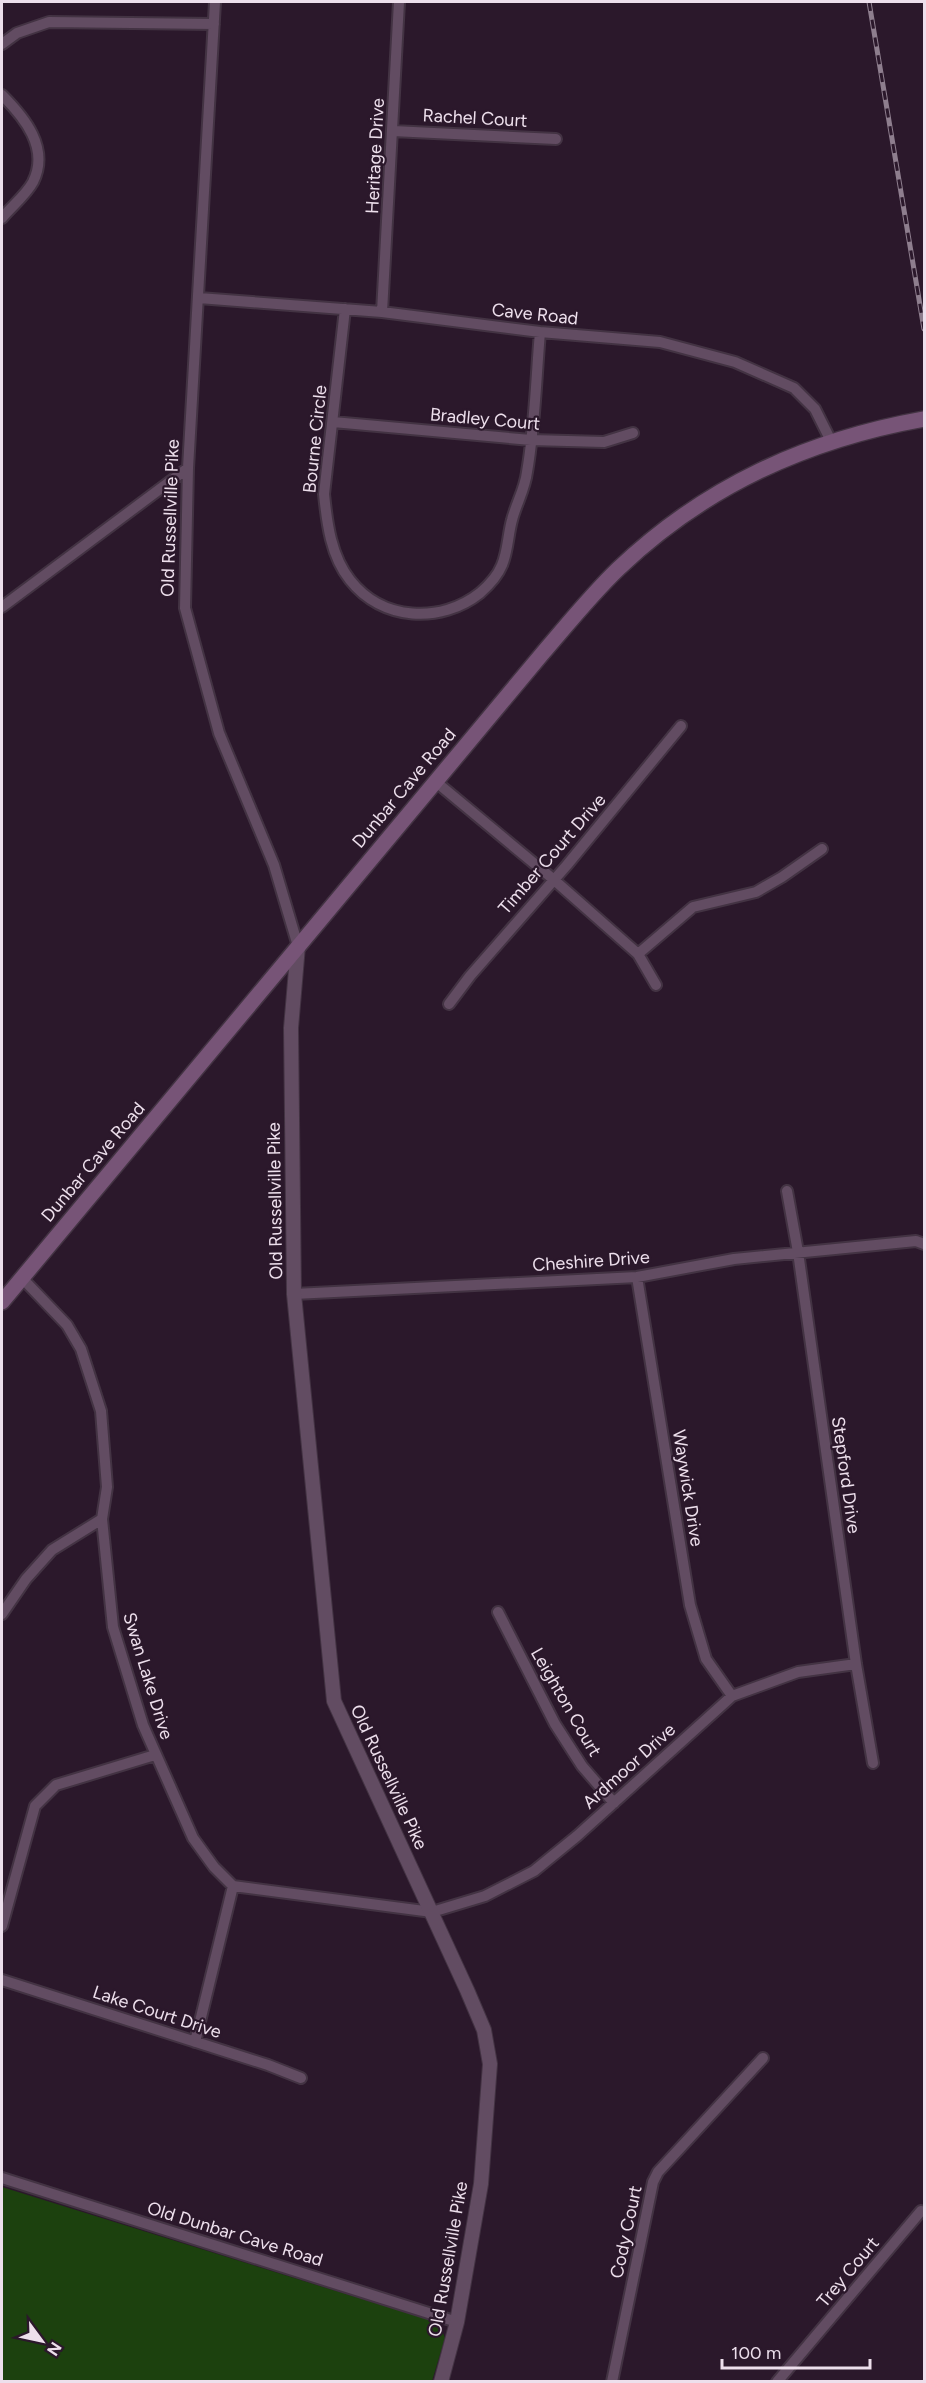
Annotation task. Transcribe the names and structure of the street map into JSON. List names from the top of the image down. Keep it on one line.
{"streets":{"main road":["Dunbar Cave Road"],"street":["Rachel Court","Heritage Drive","Cave Road","Bradley Court","Bourne Circle","Old Russellville Pike","Timber Court Drive","Cheshire Drive","Stepford Drive","Waywick Drive","Swan Lake Drive","Leighton Court","Ardmoor Drive","Lake Court Drive","Cody Court","Old Dunbar Cave Road","Trey Court"]},"crossings":[["Rachel Court","Heritage Drive"],["Heritage Drive","Cave Road"],["Cave Road","Bourne Circle"],["Cave Road","Old Russellville Pike"],["Cave Road","Dunbar Cave Road"],["Bradley Court","Bourne Circle"],["Old Russellville Pike","Dunbar Cave Road"],["Old Russellville Pike","Cheshire Drive"],["Old Russellville Pike","Ardmoor Drive"],["Old Russellville Pike","Old Dunbar Cave Road"],["Dunbar Cave Road","Swan Lake Drive"],["Cheshire Drive","Stepford Drive"],["Cheshire Drive","Waywick Drive"],["Stepford Drive","Ardmoor Drive"],["Waywick Drive","Ardmoor Drive"],["Leighton Court","Ardmoor Drive"]],"scale_bar":"100 m","north":"bottom right"}
